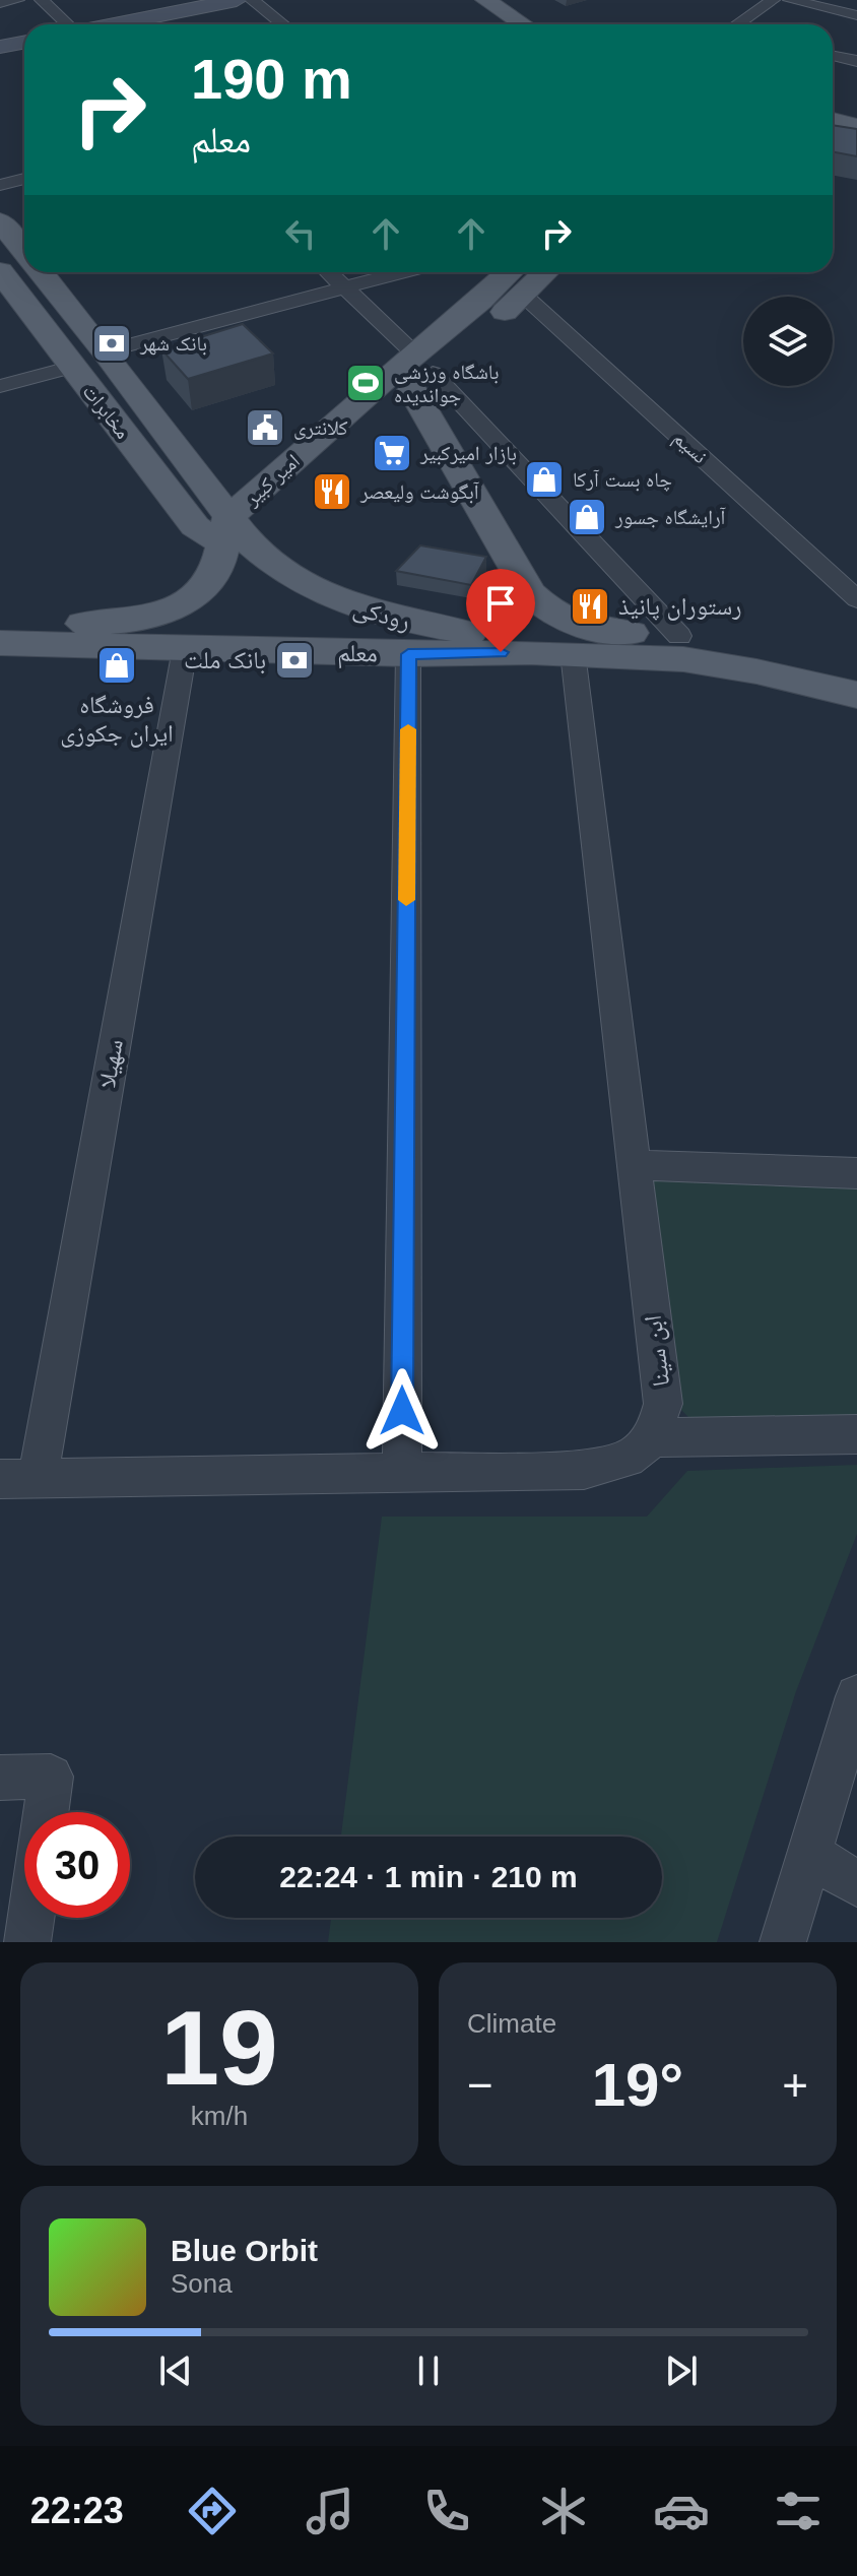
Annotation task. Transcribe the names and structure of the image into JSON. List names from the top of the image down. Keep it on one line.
{"streets":{"main road":["مخابرات","رودکی","معلم"],"street":["نسیم","سهیلا","ابن سینا"]},"crossings":[["مخابرات","رودکی"],["رودکی","معلم"],["معلم","سهیلا"],["معلم","ابن سینا"]],"places":{"bank":["بانک شهر","بانک ملت"],"sports":["باشگاه ورزشی جواندیده"],"public building":["کلانتری"],"supermarket":["بازار امیرکبیر"],"shop":["چاه بست آرکا","آرایشگاه جسور","فروشگاه ایران جکوزی"],"restaurant":["آبگوشت ولیعصر","رستوران پانیذ"]},"page":{"turn":["190 m","معلم"],"limit":"30","trip":"22:24 · 1 min · 210 m","tile":[["19","km/h"],"Climate"],"heat":["−","19°","+"],"song":["Blue Orbit","Sona"],"tabs":"22:23"}}
